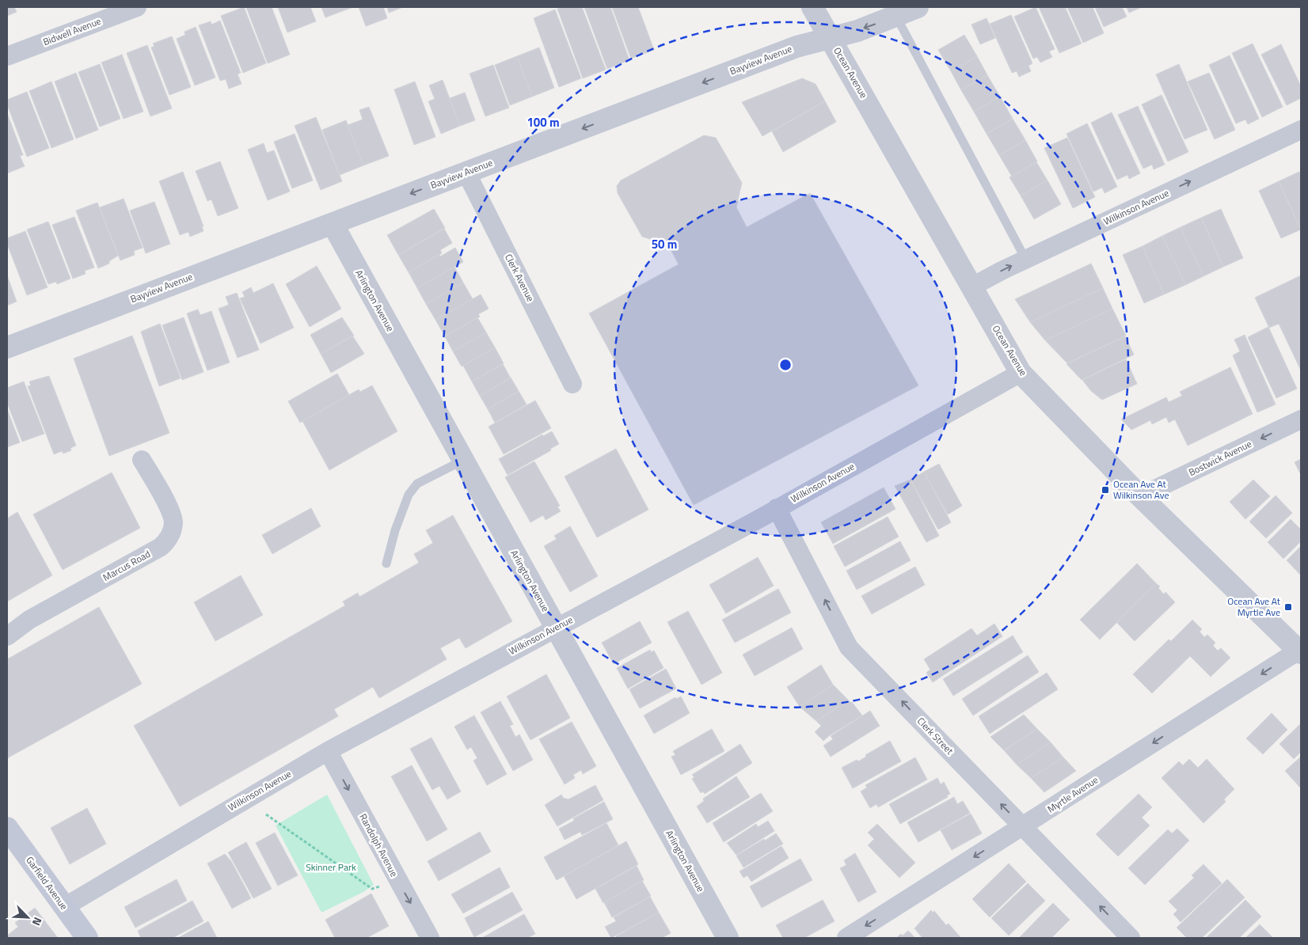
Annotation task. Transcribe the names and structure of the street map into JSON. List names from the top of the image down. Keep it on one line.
{"streets":{"main road":["Garfield Avenue"],"street":["Bidwell Avenue","Bayview Avenue","Ocean Avenue","Wilkinson Avenue","Clerk Avenue","Arlington Avenue","Bostwick Avenue","Marcus Road","Clerk Street","Myrtle Avenue","Randolph Avenue"]},"crossings":[["Bayview Avenue","Ocean Avenue"],["Bayview Avenue","Clerk Avenue"],["Bayview Avenue","Arlington Avenue"],["Ocean Avenue","Wilkinson Avenue"],["Ocean Avenue","Bostwick Avenue"],["Ocean Avenue","Myrtle Avenue"],["Wilkinson Avenue","Arlington Avenue"],["Wilkinson Avenue","Clerk Street"],["Wilkinson Avenue","Randolph Avenue"],["Wilkinson Avenue","Garfield Avenue"],["Clerk Street","Myrtle Avenue"]],"one_way":["Bayview Avenue","Bostwick Avenue","Clerk Street","Myrtle Avenue","Randolph Avenue"],"parks":["Skinner Park"],"places":{"transit":["Ocean Ave At Wilkinson Ave","Ocean Ave At Myrtle Ave"]},"north":"bottom right","rings":["100 m","50 m"]}
